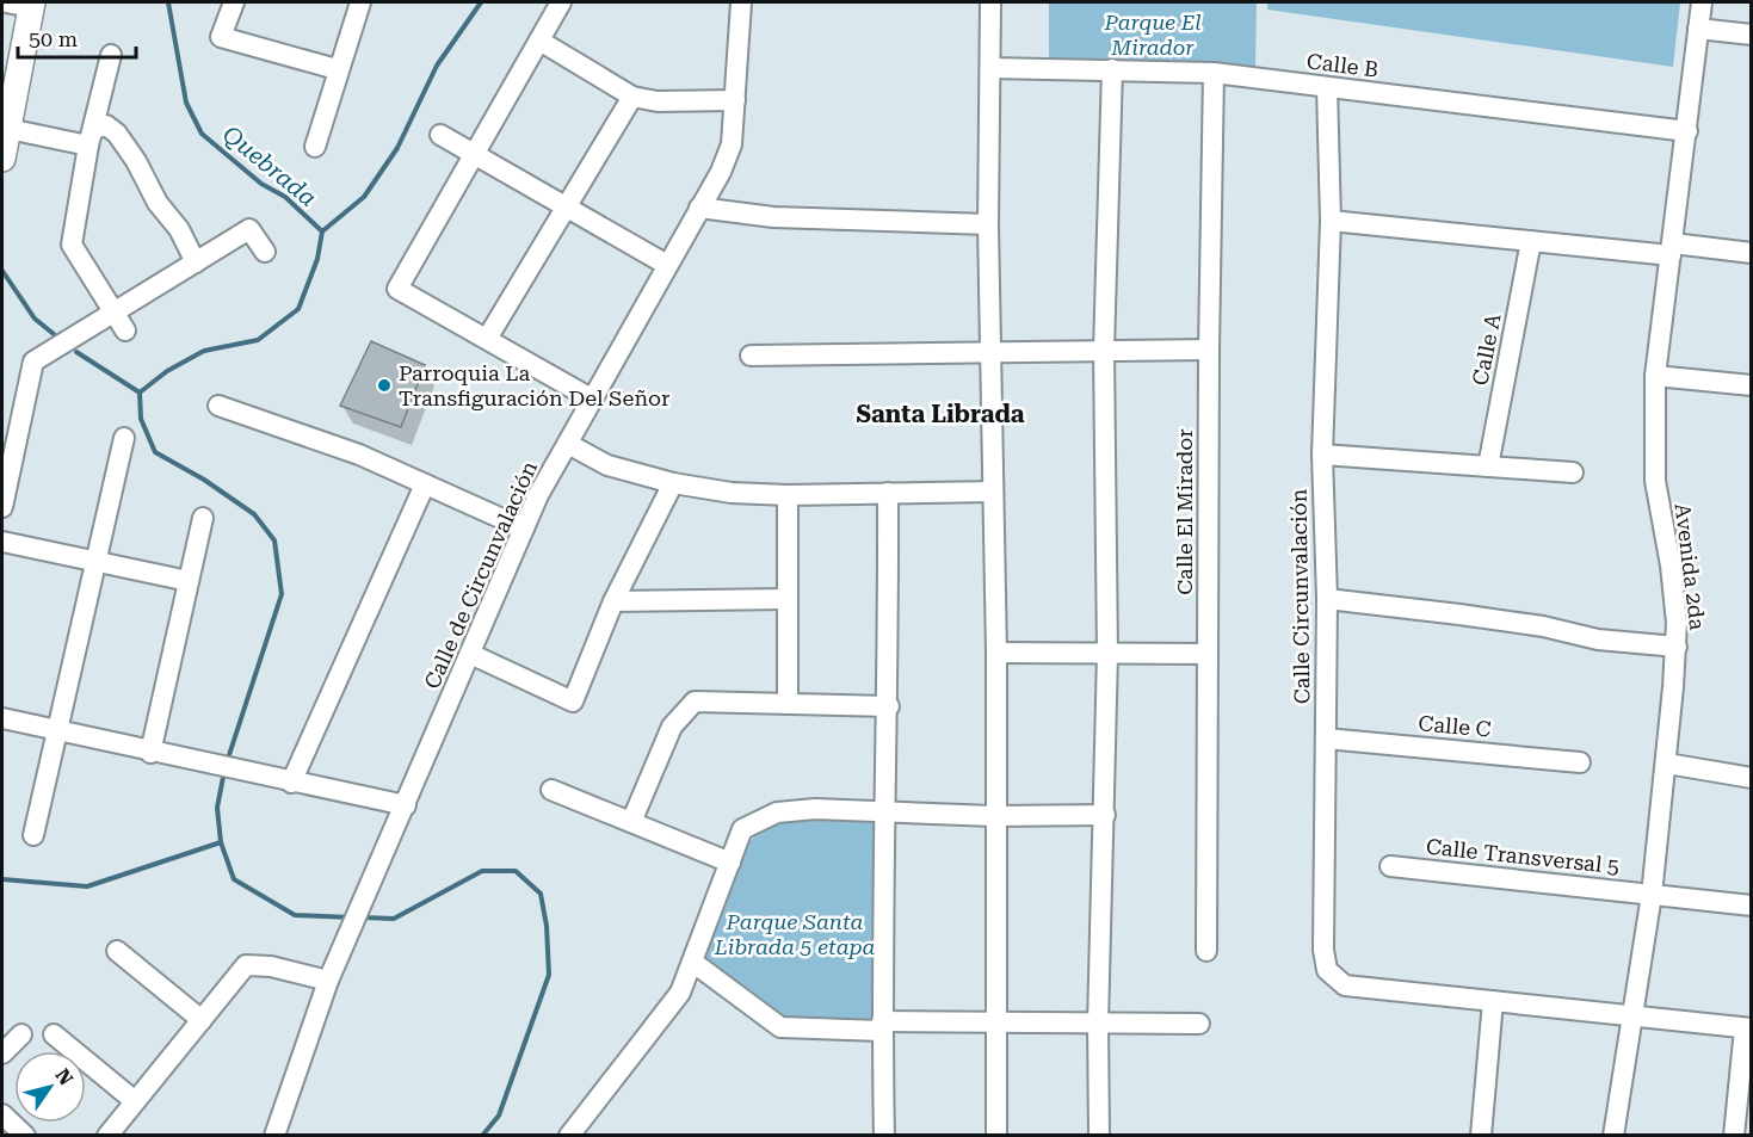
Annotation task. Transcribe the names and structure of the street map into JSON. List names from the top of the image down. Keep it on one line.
{"streets":{"street":["Calle B","Calle A","Calle El Mirador","Avenida 2da","Calle de Circunvalación","Calle Circunvalación","Calle C","Calle Transversal 5"]},"crossings":[["Calle B","Calle El Mirador"],["Calle B","Avenida 2da"],["Calle B","Calle Circunvalación"],["Avenida 2da","Calle Transversal 5"],["Calle Circunvalación","Calle C"]],"districts":["Santa Librada"],"water":["Quebrada"],"parks":["Parque El Mirador","Parque Santa Librada 5 etapa"],"places":["Parroquia La Transfiguración Del Señor"],"scale_bar":"50 m","north":"top right"}
